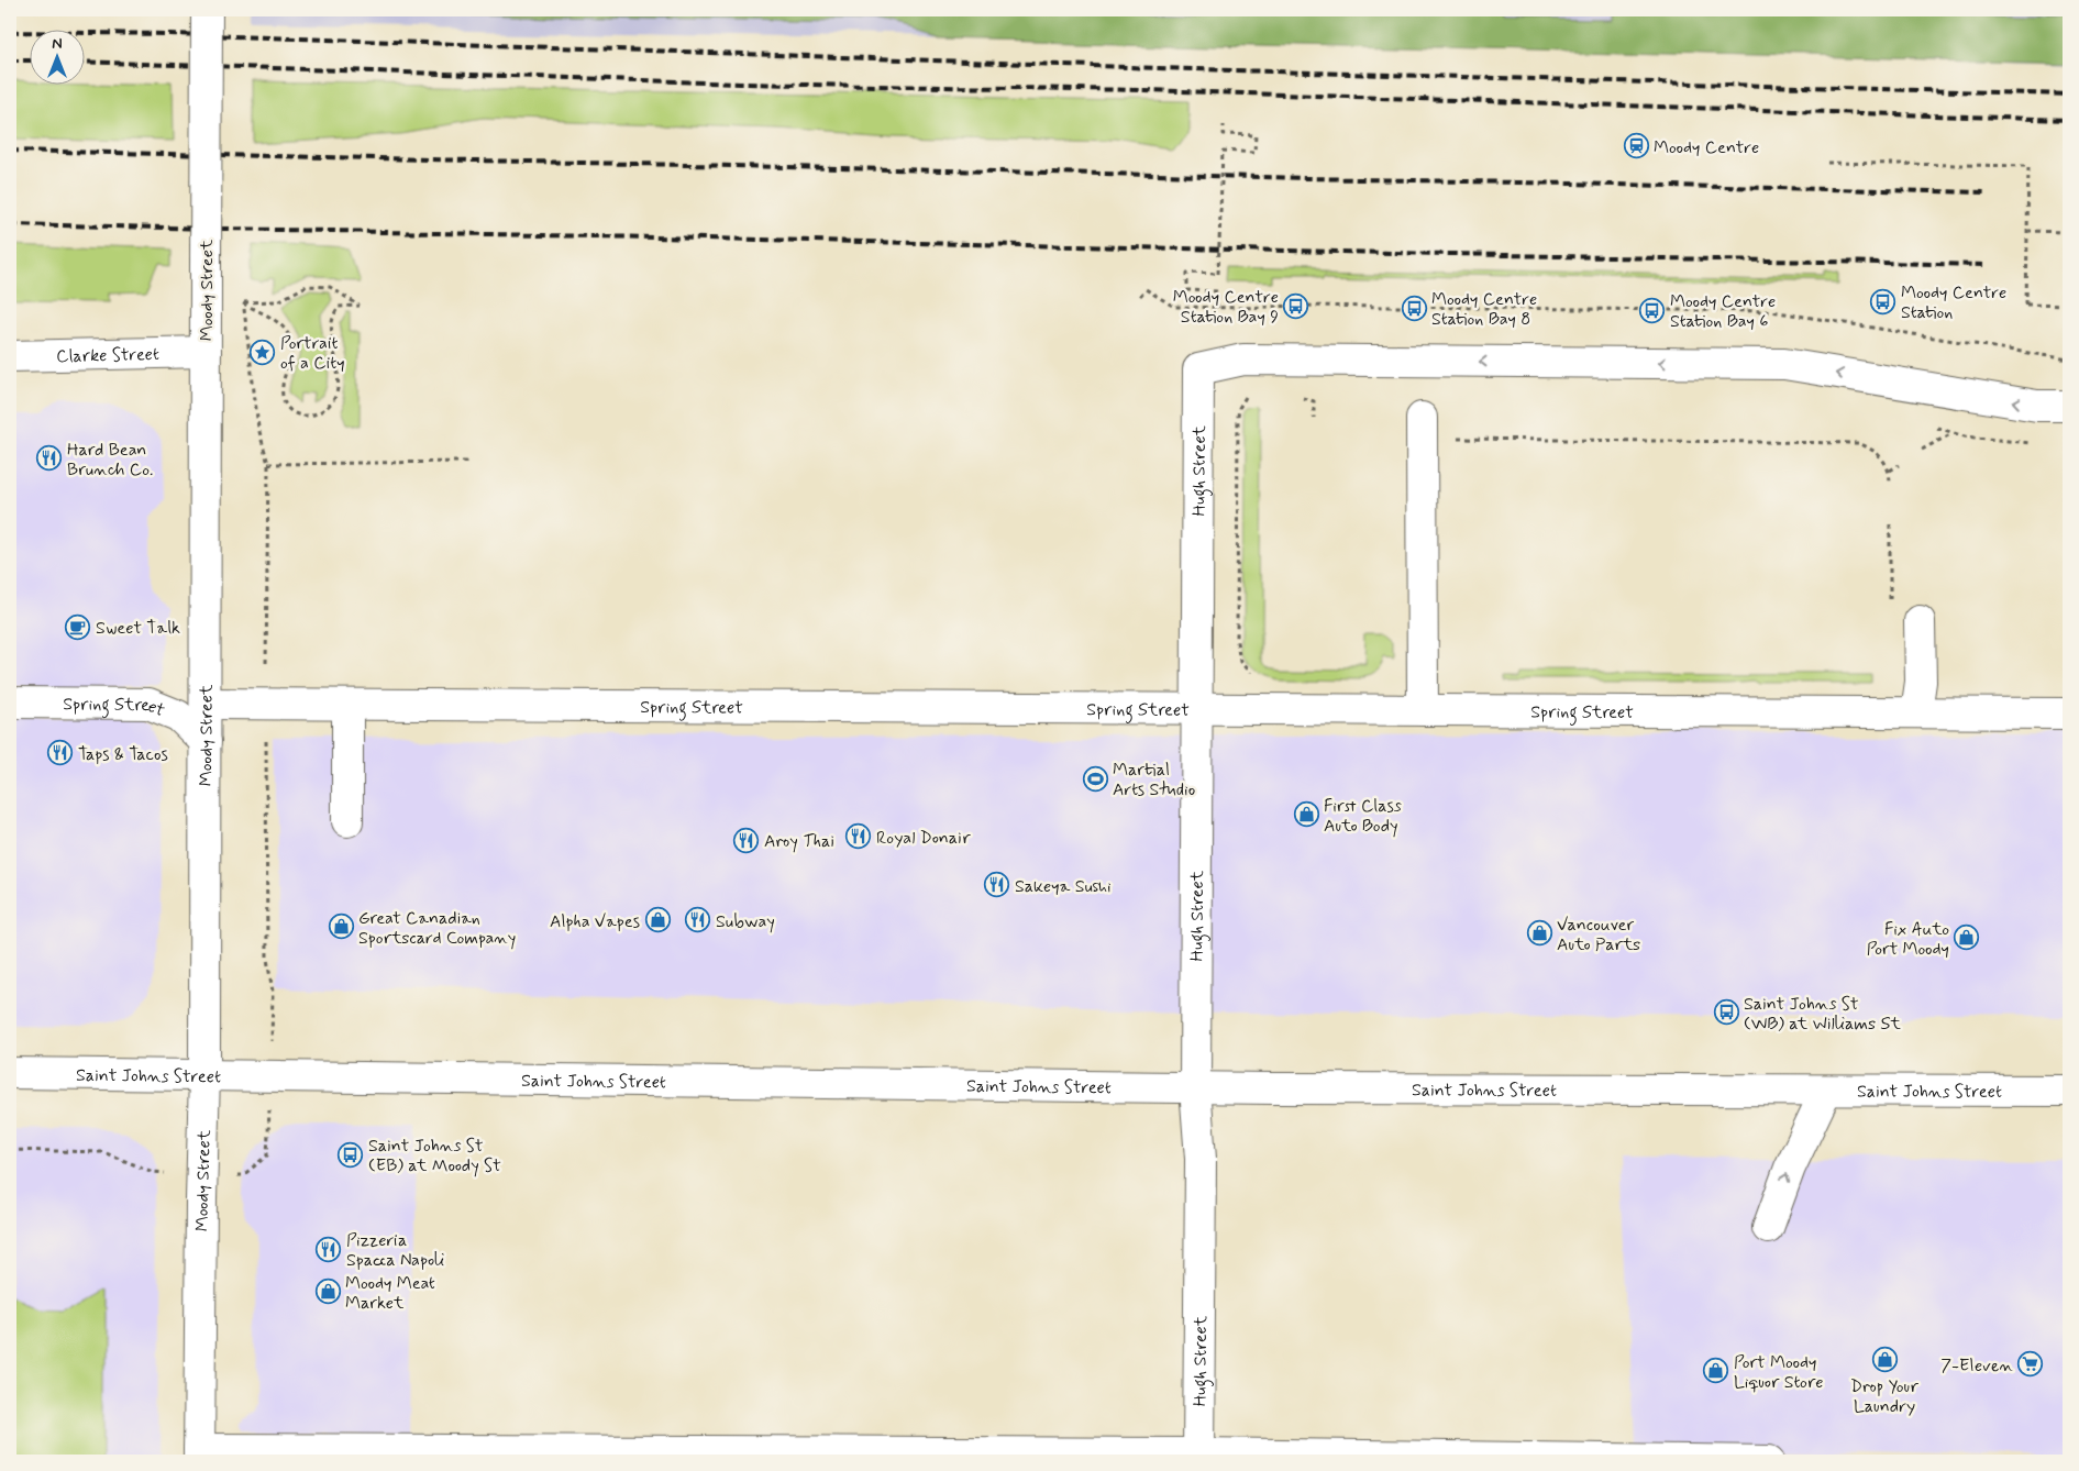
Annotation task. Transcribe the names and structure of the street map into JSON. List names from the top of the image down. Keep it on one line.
{"streets":{"street":["Moody Street","Clarke Street","Hugh Street","Spring Street","Saint Johns Street"]},"crossings":[["Moody Street","Clarke Street"],["Moody Street","Spring Street"],["Moody Street","Saint Johns Street"],["Hugh Street","Spring Street"],["Hugh Street","Saint Johns Street"]],"places":{"station":["Moody Centre"],"bus stop":["Moody Centre Station","Moody Centre Station Bay 9","Moody Centre Station Bay 8","Moody Centre Station Bay 6","Saint Johns St (WB) at Williams St","Saint Johns St (EB) at Moody St"],"place":["Portrait of a City"],"restaurant":["Hard Bean Brunch Co.","Taps & Tacos","Royal Donair","Aroy Thai","Sakeya Sushi","Subway","Pizzeria Spacca Napoli"],"cafe":["Sweet Talk"],"sports":["Martial Arts Studio"],"shop":["First Class Auto Body","Alpha Vapes","Great Canadian Sportscard Company","Vancouver Auto Parts","Fix Auto Port Moody","Moody Meat Market","Drop Your Laundry","Port Moody Liquor Store"],"supermarket":["7-Eleven"]},"north":"top"}
